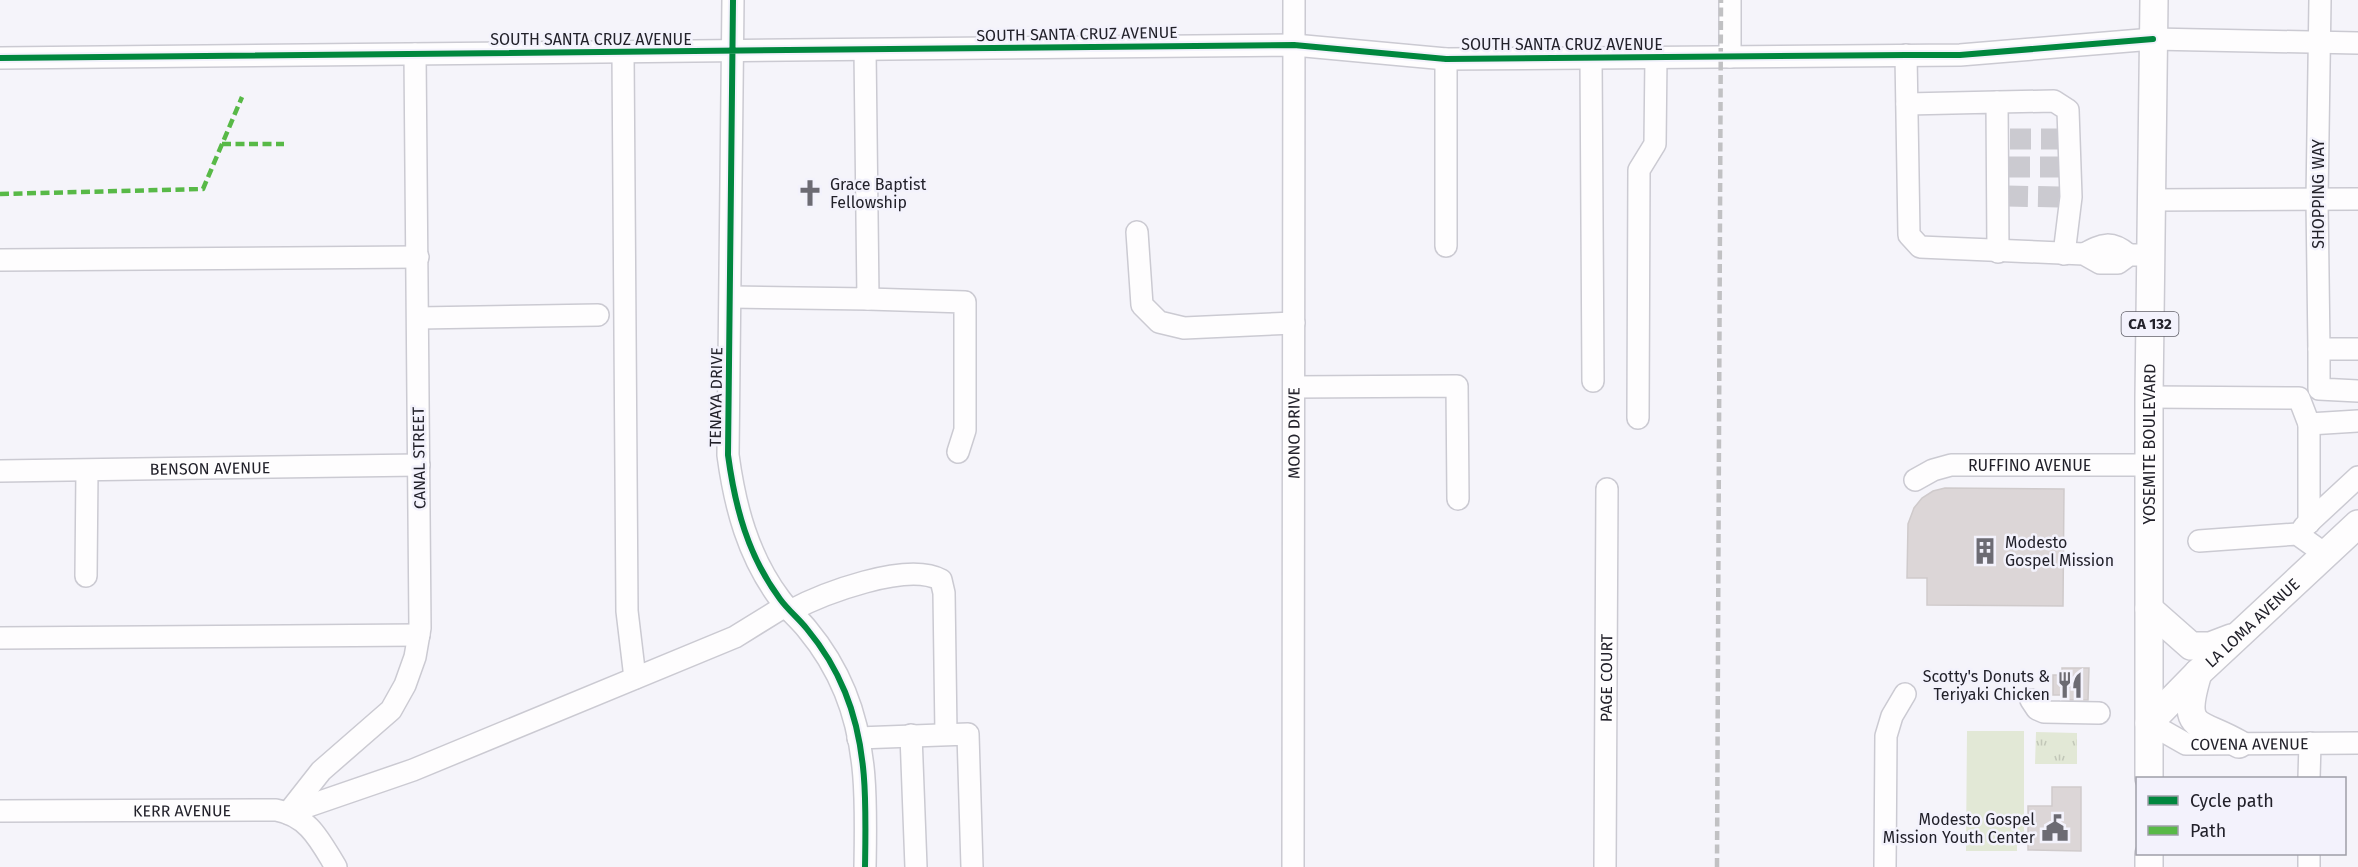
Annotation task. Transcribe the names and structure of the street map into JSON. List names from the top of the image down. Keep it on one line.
{"streets":{"main road":["CA 132","YOSEMITE BOULEVARD","LA LOMA AVENUE"],"street":["SOUTH SANTA CRUZ AVENUE","SHOPPING WAY","TENAYA DRIVE","MONO DRIVE","CANAL STREET","RUFFINO AVENUE","BENSON AVENUE","PAGE COURT","COVENA AVENUE","KERR AVENUE"]},"crossings":[["SOUTH SANTA CRUZ AVENUE","SHOPPING WAY"],["SOUTH SANTA CRUZ AVENUE","TENAYA DRIVE"],["SOUTH SANTA CRUZ AVENUE","MONO DRIVE"],["SOUTH SANTA CRUZ AVENUE","YOSEMITE BOULEVARD"],["SOUTH SANTA CRUZ AVENUE","CANAL STREET"],["YOSEMITE BOULEVARD","RUFFINO AVENUE"],["YOSEMITE BOULEVARD","LA LOMA AVENUE"],["YOSEMITE BOULEVARD","COVENA AVENUE"],["CANAL STREET","BENSON AVENUE"],["CANAL STREET","KERR AVENUE"],["LA LOMA AVENUE","COVENA AVENUE"]],"places":{"church":["Grace Baptist Fellowship"],"building":["Modesto Gospel Mission"],"restaurant":["Scotty's Donuts & Teriyaki Chicken"],"public building":["Modesto Gospel Mission Youth Center"]},"legend":["Cycle path","Path"]}
